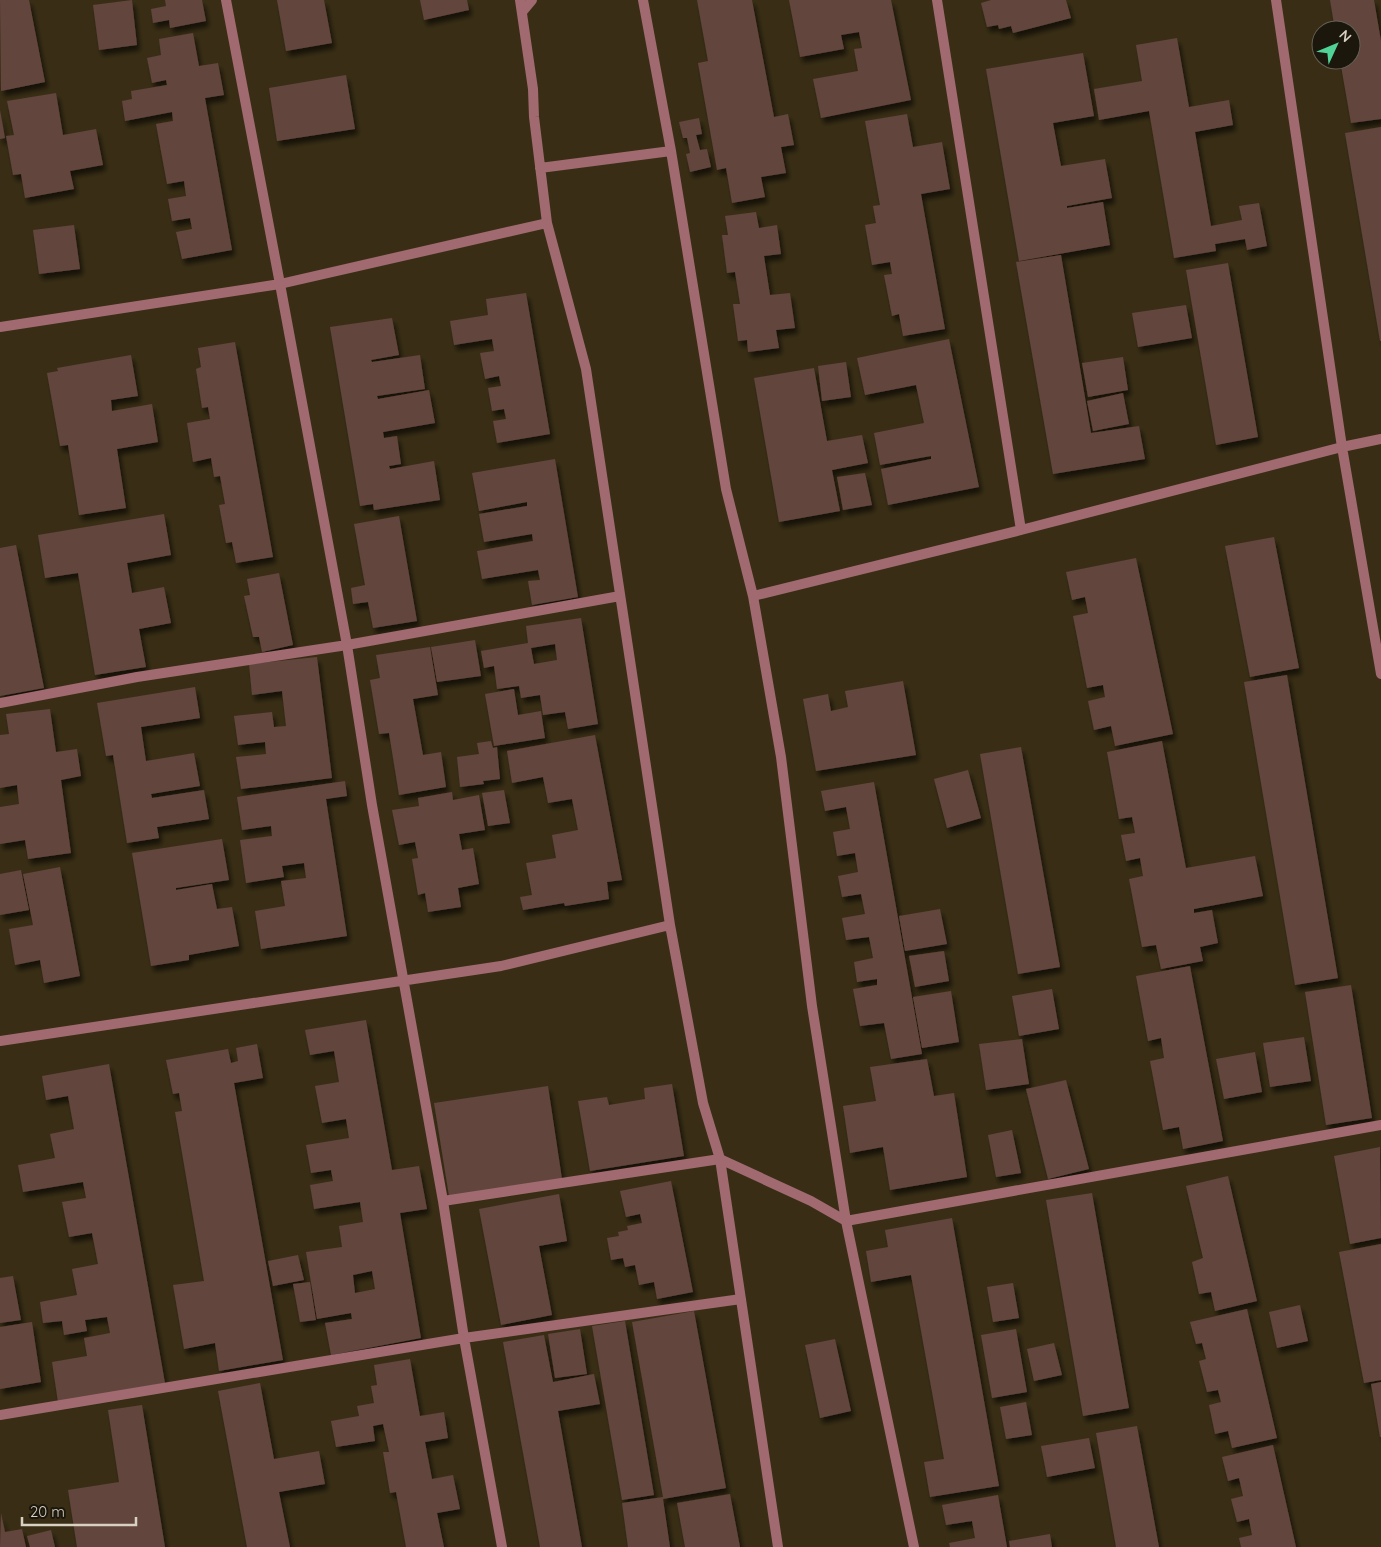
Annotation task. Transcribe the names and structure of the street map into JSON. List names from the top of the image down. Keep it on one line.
{"scale_bar":"20 m","north":"top right"}
